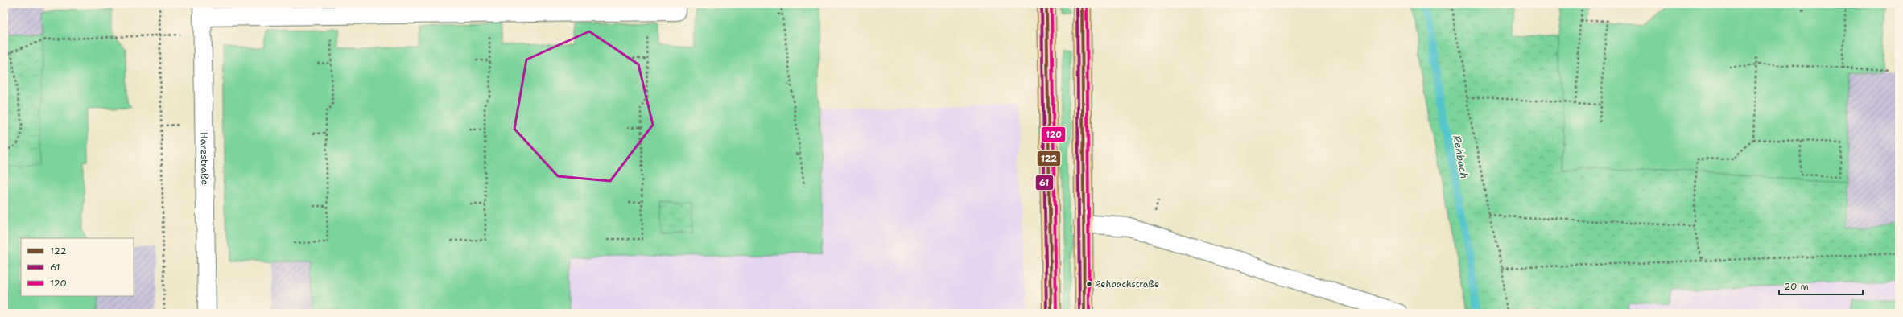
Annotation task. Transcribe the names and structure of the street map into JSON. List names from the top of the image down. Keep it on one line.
{"streets":{"street":["Harzstraße"]},"water":["Rehbach"],"places":["Rehbachstraße"],"lines":["transit line 122","transit line 61","transit line 120"],"legend":["122","61","120"],"scale_bar":"20 m"}
